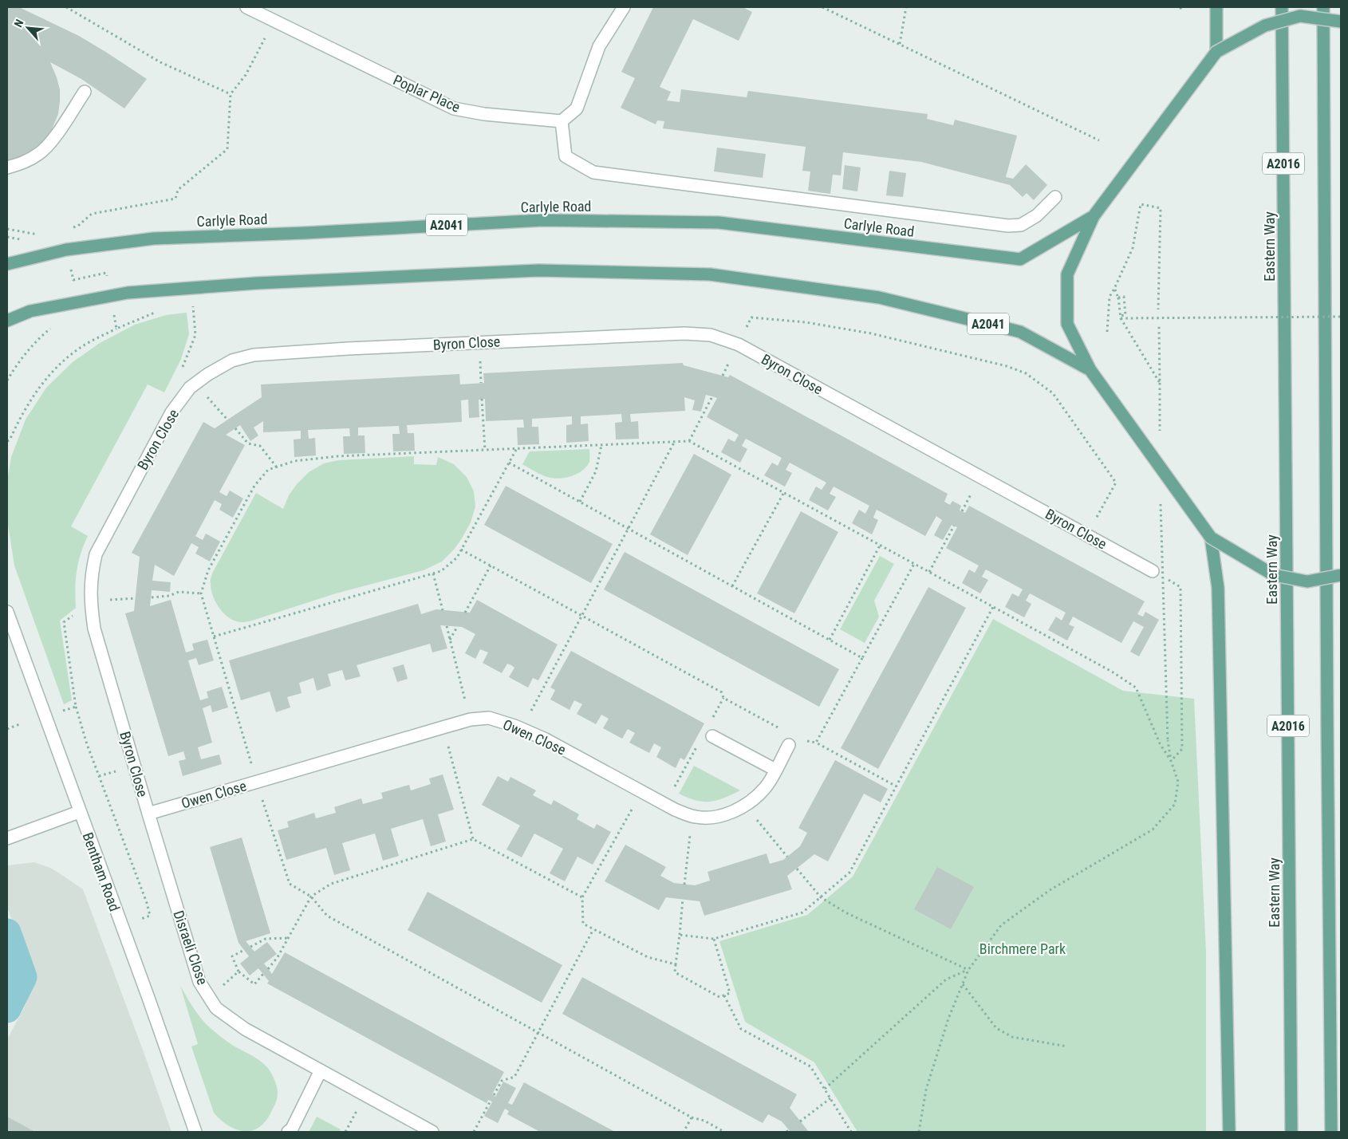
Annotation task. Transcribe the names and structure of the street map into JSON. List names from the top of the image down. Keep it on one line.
{"streets":{"main road":["A2016","Carlyle Road","A2041","Eastern Way"],"street":["Poplar Place","Byron Close","Owen Close","Bentham Road","Disraeli Close"]},"crossings":[["Byron Close","Owen Close"],["Byron Close","Disraeli Close"],["Owen Close","Disraeli Close"]],"parks":["Birchmere Park"],"north":"top left"}
